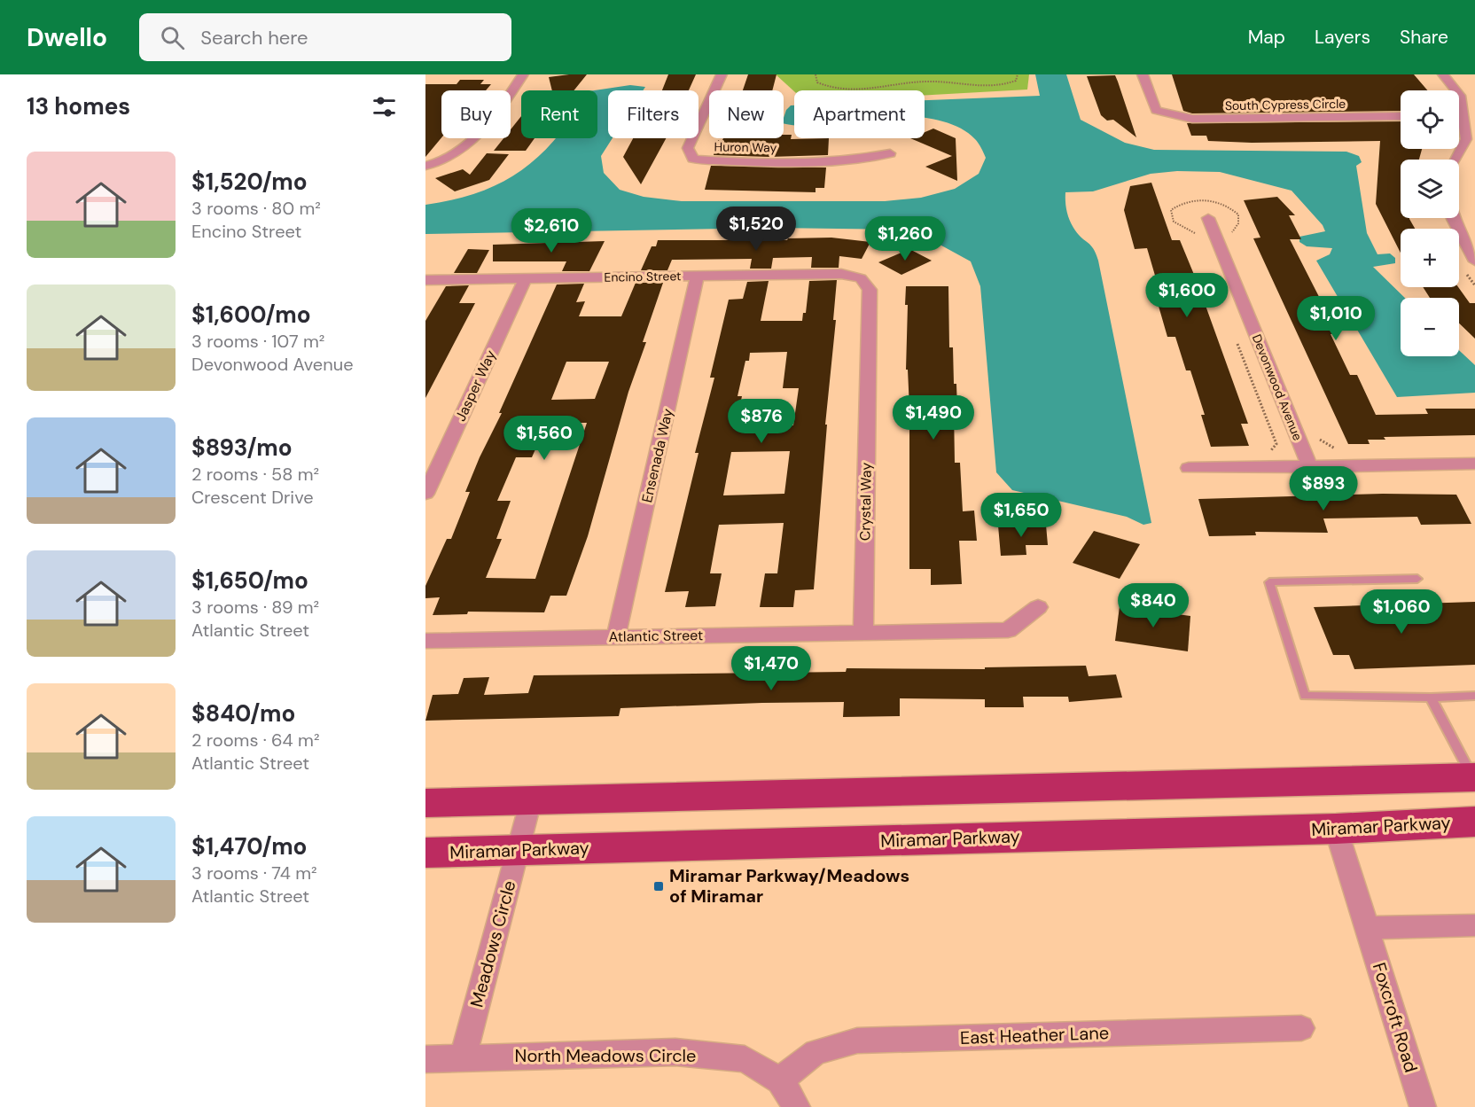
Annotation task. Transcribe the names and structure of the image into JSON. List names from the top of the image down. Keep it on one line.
{"streets":{"main road":["Miramar Parkway"],"street":["South Cypress Circle","Huron Way","Encino Street","Jasper Way","Devonwood Avenue","Ensenada Way","Crystal Way","Atlantic Street","Meadows Circle","Foxcroft Road","East Heather Lane","North Meadows Circle"]},"crossings":[["Encino Street","Jasper Way"],["Encino Street","Ensenada Way"],["Encino Street","Crystal Way"],["Ensenada Way","Atlantic Street"],["Crystal Way","Atlantic Street"],["Miramar Parkway","Meadows Circle"],["Miramar Parkway","Foxcroft Road"],["Meadows Circle","North Meadows Circle"],["East Heather Lane","North Meadows Circle"]],"places":{"transit":["Miramar Parkway/Meadows of Miramar"]},"page":{"header":"Dwello","search":"Search here","nav":["Map","Layers","Share"],"heading":"13 homes","map_buttons":["+","−"],"chip":["Buy","Rent","Filters","New","Apartment"],"list":[{"name":"$1,520/mo","note":"3 rooms · 80 m² · Encino Street"},{"name":"$1,600/mo","note":"3 rooms · 107 m² · Devonwood Avenue"},{"name":"$893/mo","note":"2 rooms · 58 m² · Crescent Drive"},{"name":"$1,650/mo","note":"3 rooms · 89 m² · Atlantic Street"},{"name":"$840/mo","note":"2 rooms · 64 m² · Atlantic Street"},{"name":"$1,470/mo","note":"3 rooms · 74 m² · Atlantic Street"}],"price":["$1,520","$2,610","$1,260","$1,600","$1,010","$1,490","$876","$1,560","$893","$1,650","$840","$1,060","$1,470"]}}
